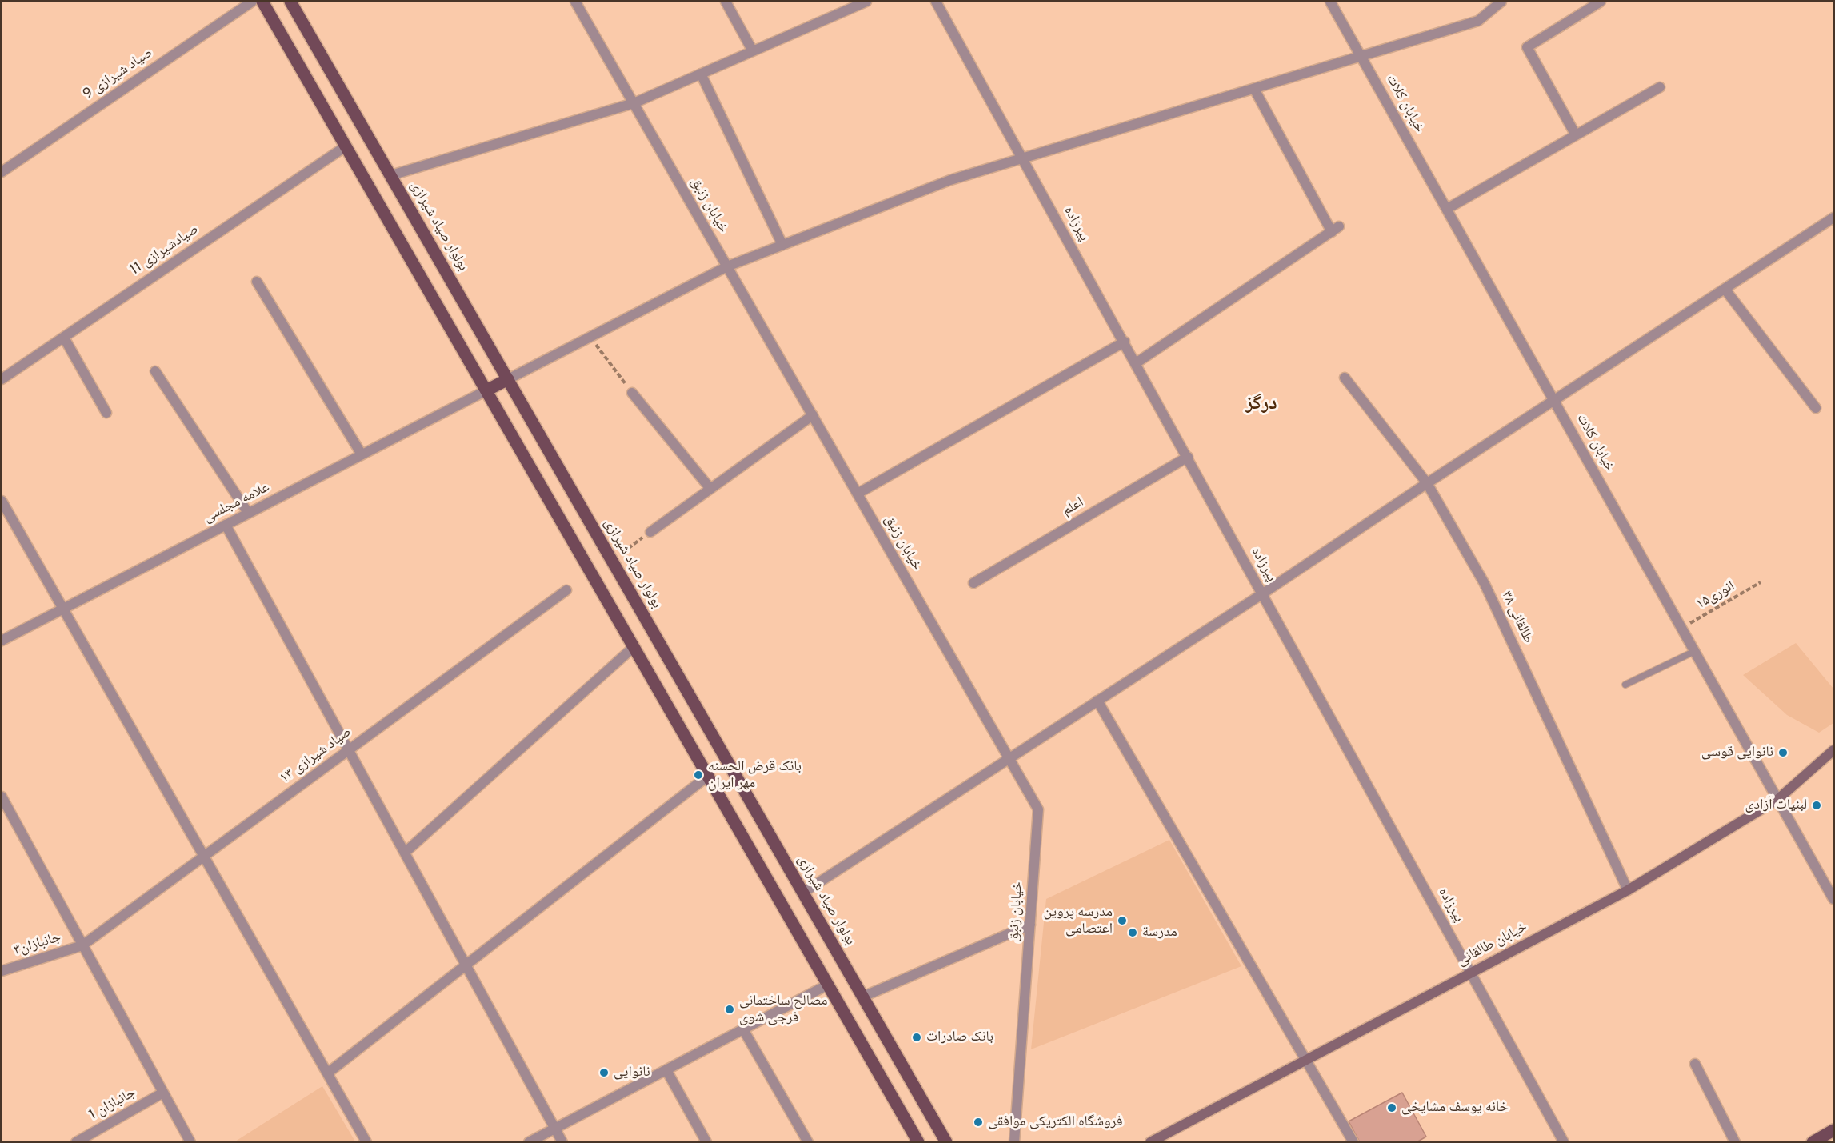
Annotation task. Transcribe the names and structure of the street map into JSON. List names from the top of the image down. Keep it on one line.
{"streets":{"main road":["بولوار صیاد شیرازی","خیابان طالقانی"],"street":["صیاد شیرازی 9","خیابان کلات","خیابان زنبق","پیرزاده","صیادشیرازی 11","علامه مجلسی","اعلم","طالقانی ۳۸","صیاد شیرازی ۱۳","جانبازان۳","جانبازان 1"],"path":["انوری۱۵"]},"crossings":[["خیابان کلات","انوری۱۵"],["خیابان کلات","خیابان طالقانی"],["پیرزاده","اعلم"],["پیرزاده","خیابان طالقانی"],["طالقانی ۳۸","خیابان طالقانی"],["صیاد شیرازی ۱۳","جانبازان۳"]],"districts":["درگز"],"places":["نانوایی قوسی","بانک قرض الحسنه مهر ایران","لبنیات آزادی","مدرسه پروین اعتصامی","مدرسة","مصالح ساختمانی فرجی شوی","بانک صادرات","نانوایی","خانه یوسف مشایخی","فروشگاه الکتریکی موافقی"]}
